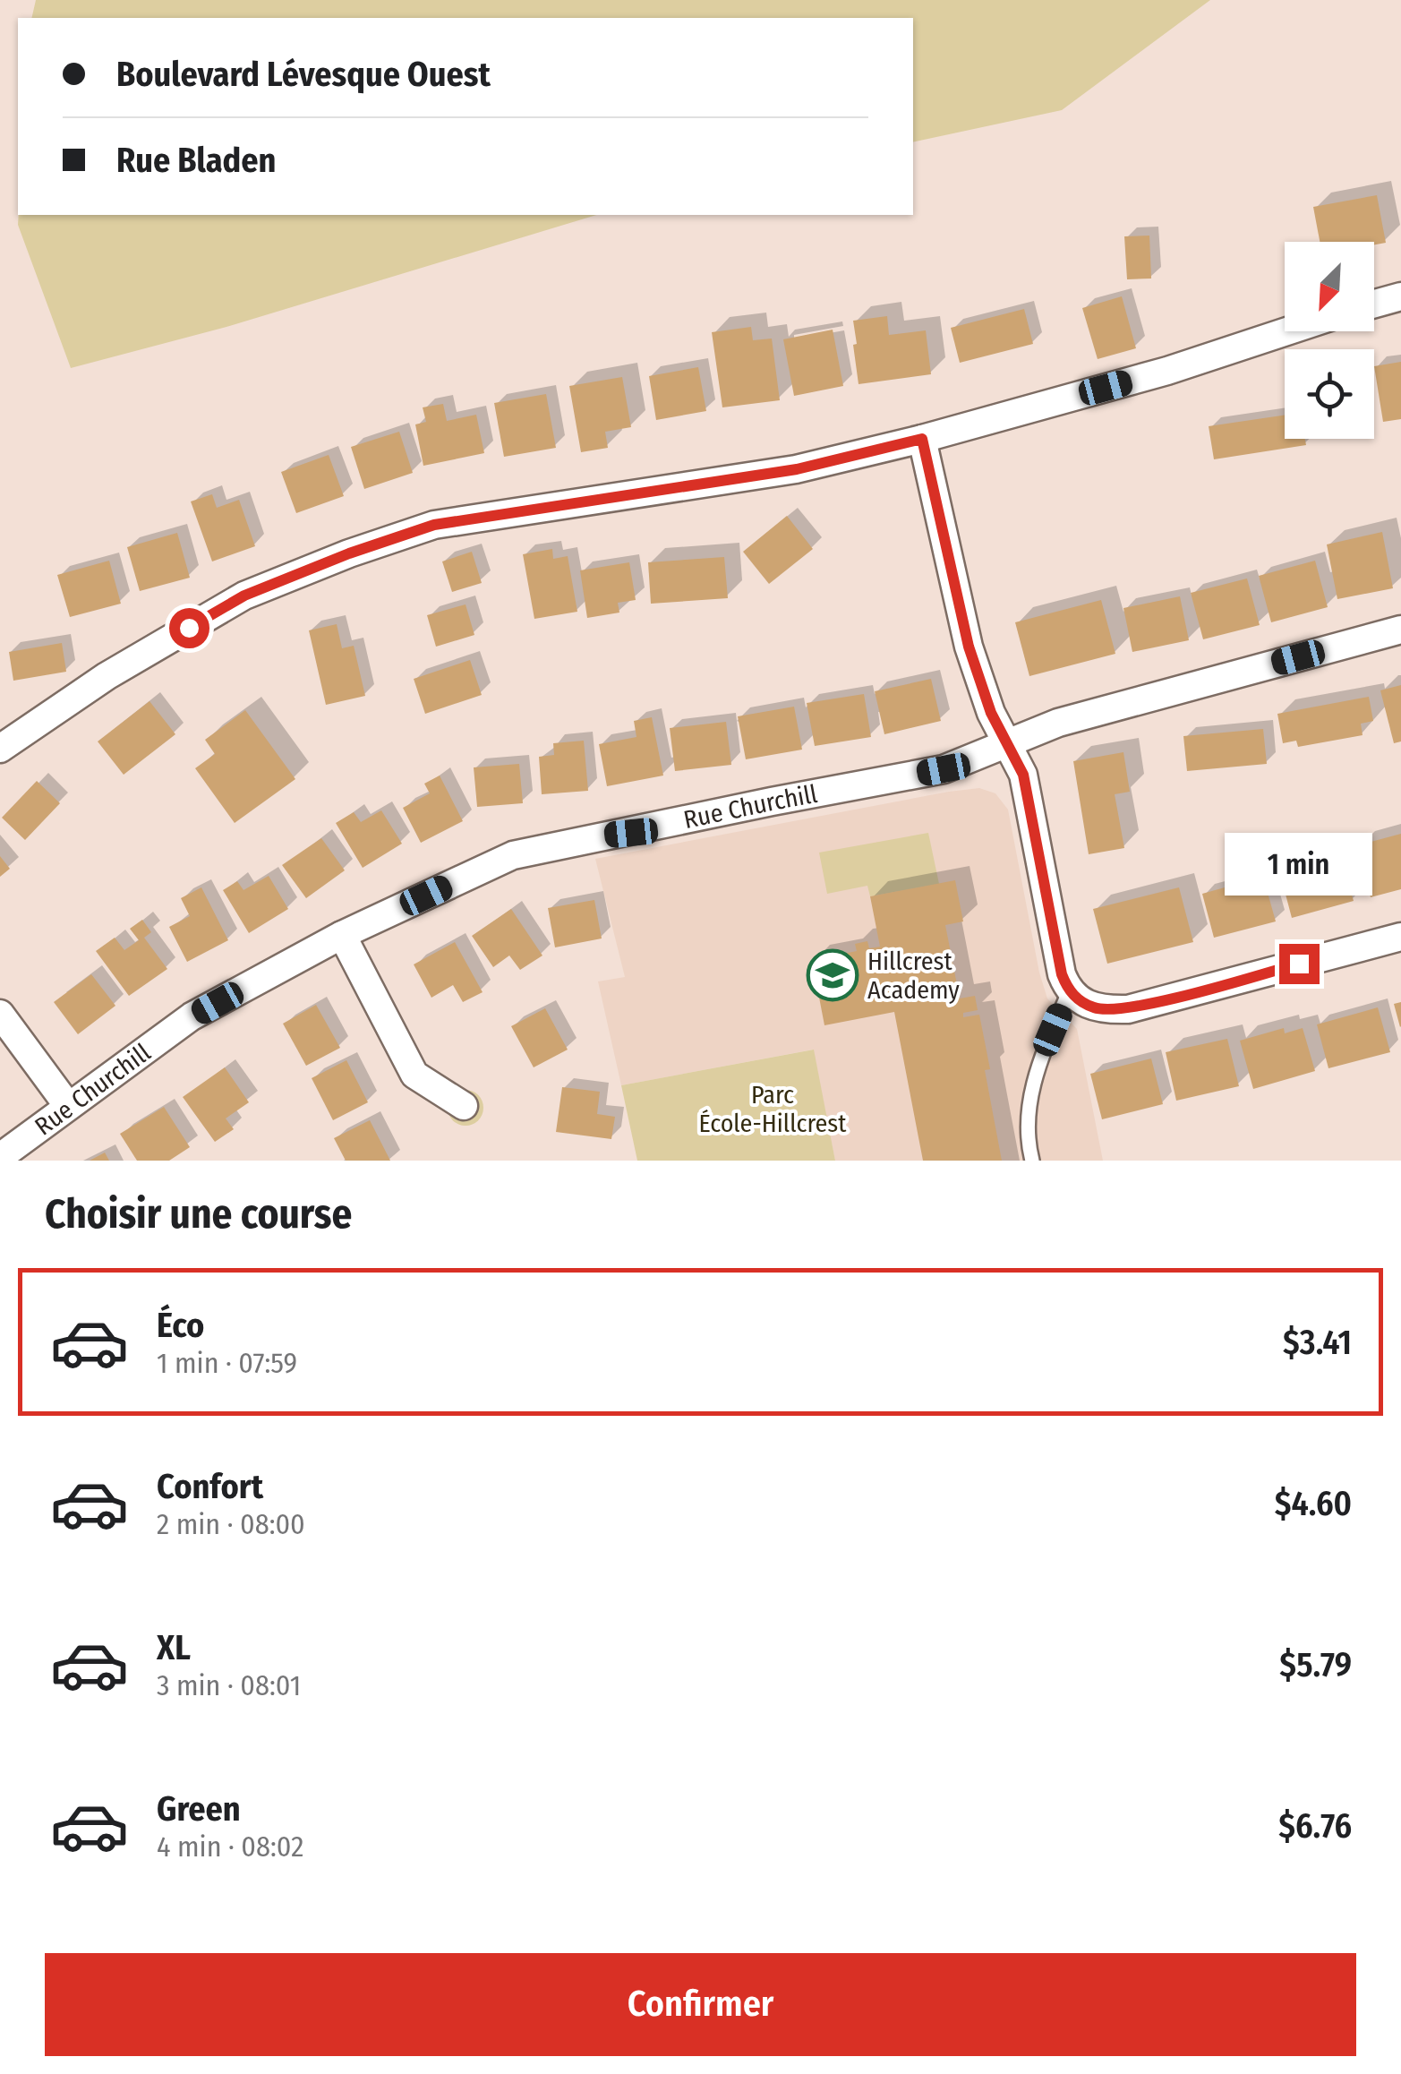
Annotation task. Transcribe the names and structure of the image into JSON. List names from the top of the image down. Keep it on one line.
{"streets":{"street":["Rue Churchill"]},"parks":["Parc École-Hillcrest"],"places":{"school or university":["Hillcrest Academy"]},"north":"bottom left","page":{"banner":["Boulevard Lévesque Ouest","Rue Bladen"],"bubble":"1 min","heading":"Choisir une course","list":[{"name":"Éco","note":"1 min · 07:59","value":"$3.41"},{"name":"Confort","note":"2 min · 08:00","value":"$4.60"},{"name":"XL","note":"3 min · 08:01","value":"$5.79"},{"name":"Green","note":"4 min · 08:02","value":"$6.76"}],"buttons":"Confirmer"}}
